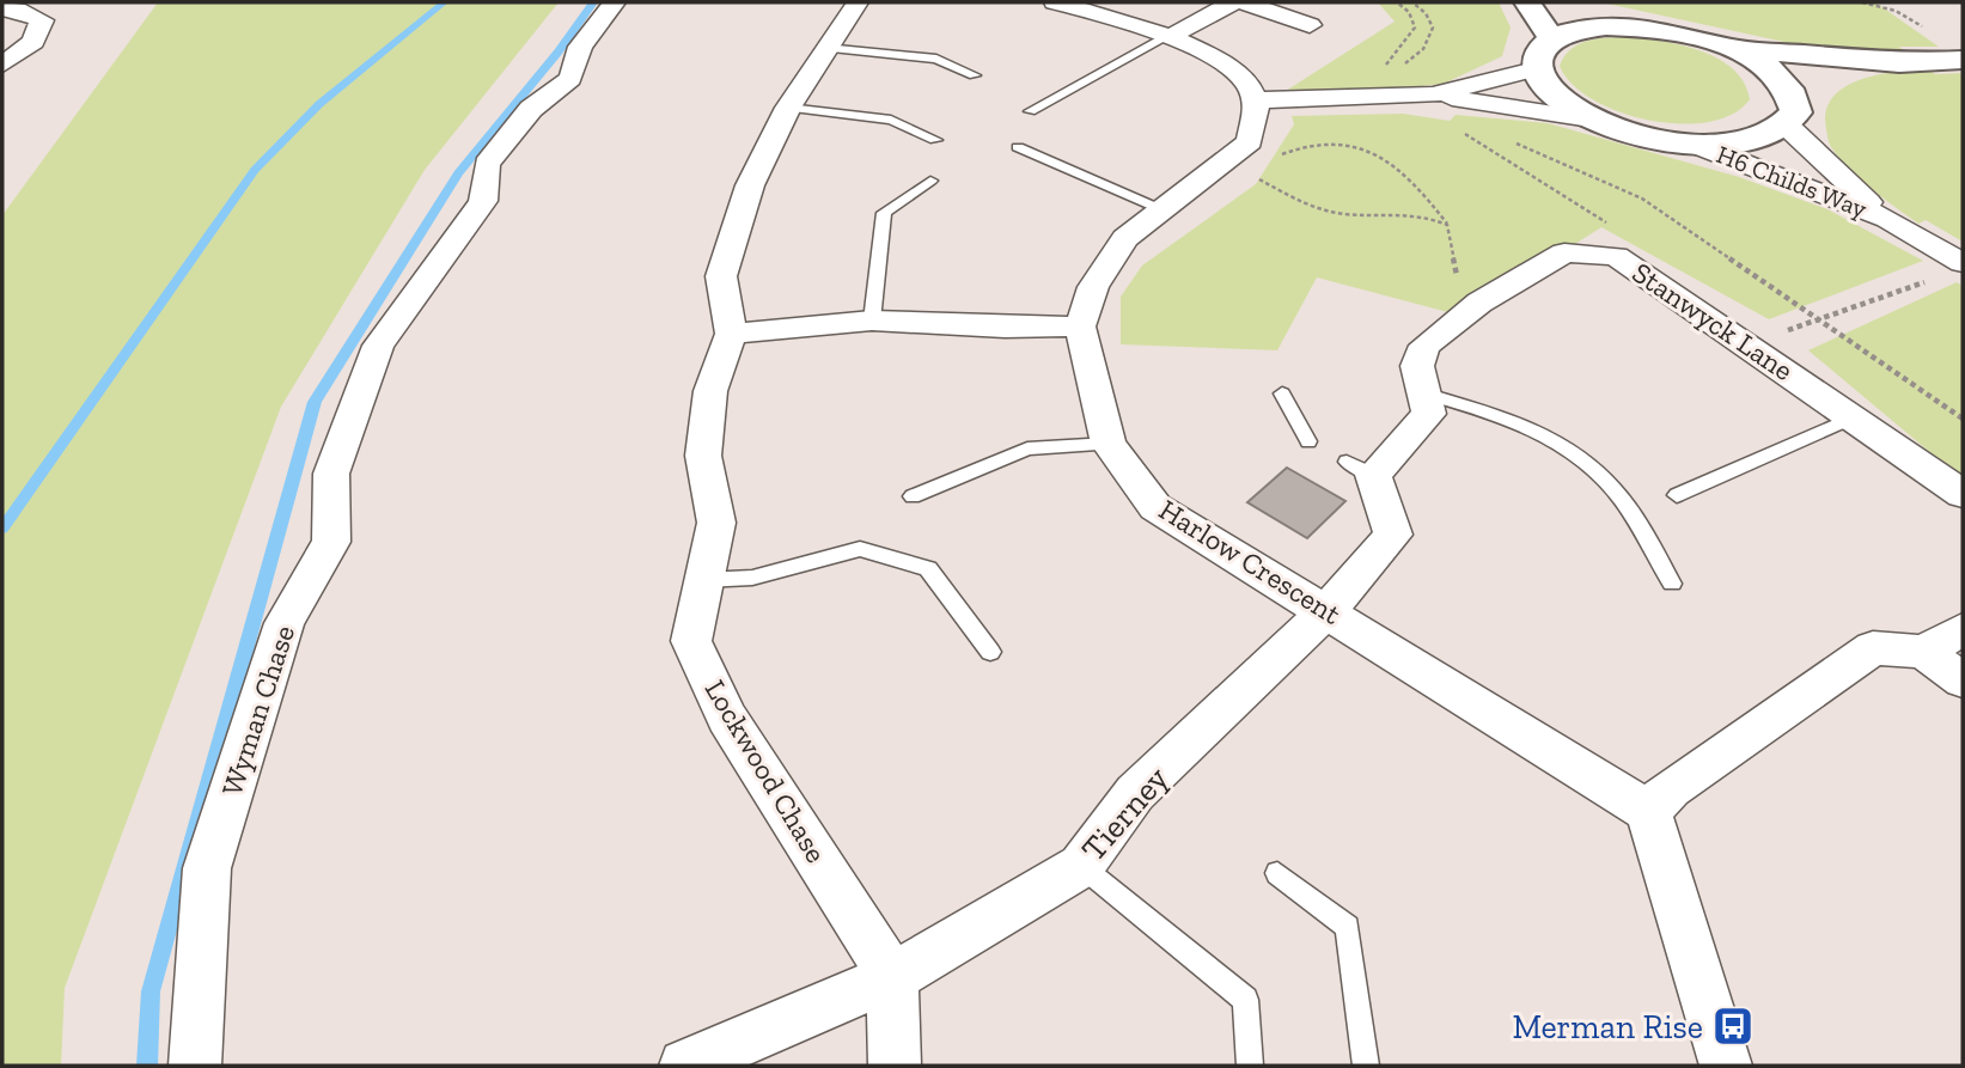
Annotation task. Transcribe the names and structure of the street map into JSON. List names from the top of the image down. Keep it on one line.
{"streets":{"street":["H6 Childs Way","Stanwyck Lane","Harlow Crescent","Wyman Chase","Lockwood Chase","Tierney"]},"crossings":[["Stanwyck Lane","Harlow Crescent"],["Stanwyck Lane","Tierney"],["Harlow Crescent","Tierney"],["Lockwood Chase","Tierney"]],"places":{"bus stop":["Merman Rise"]}}
